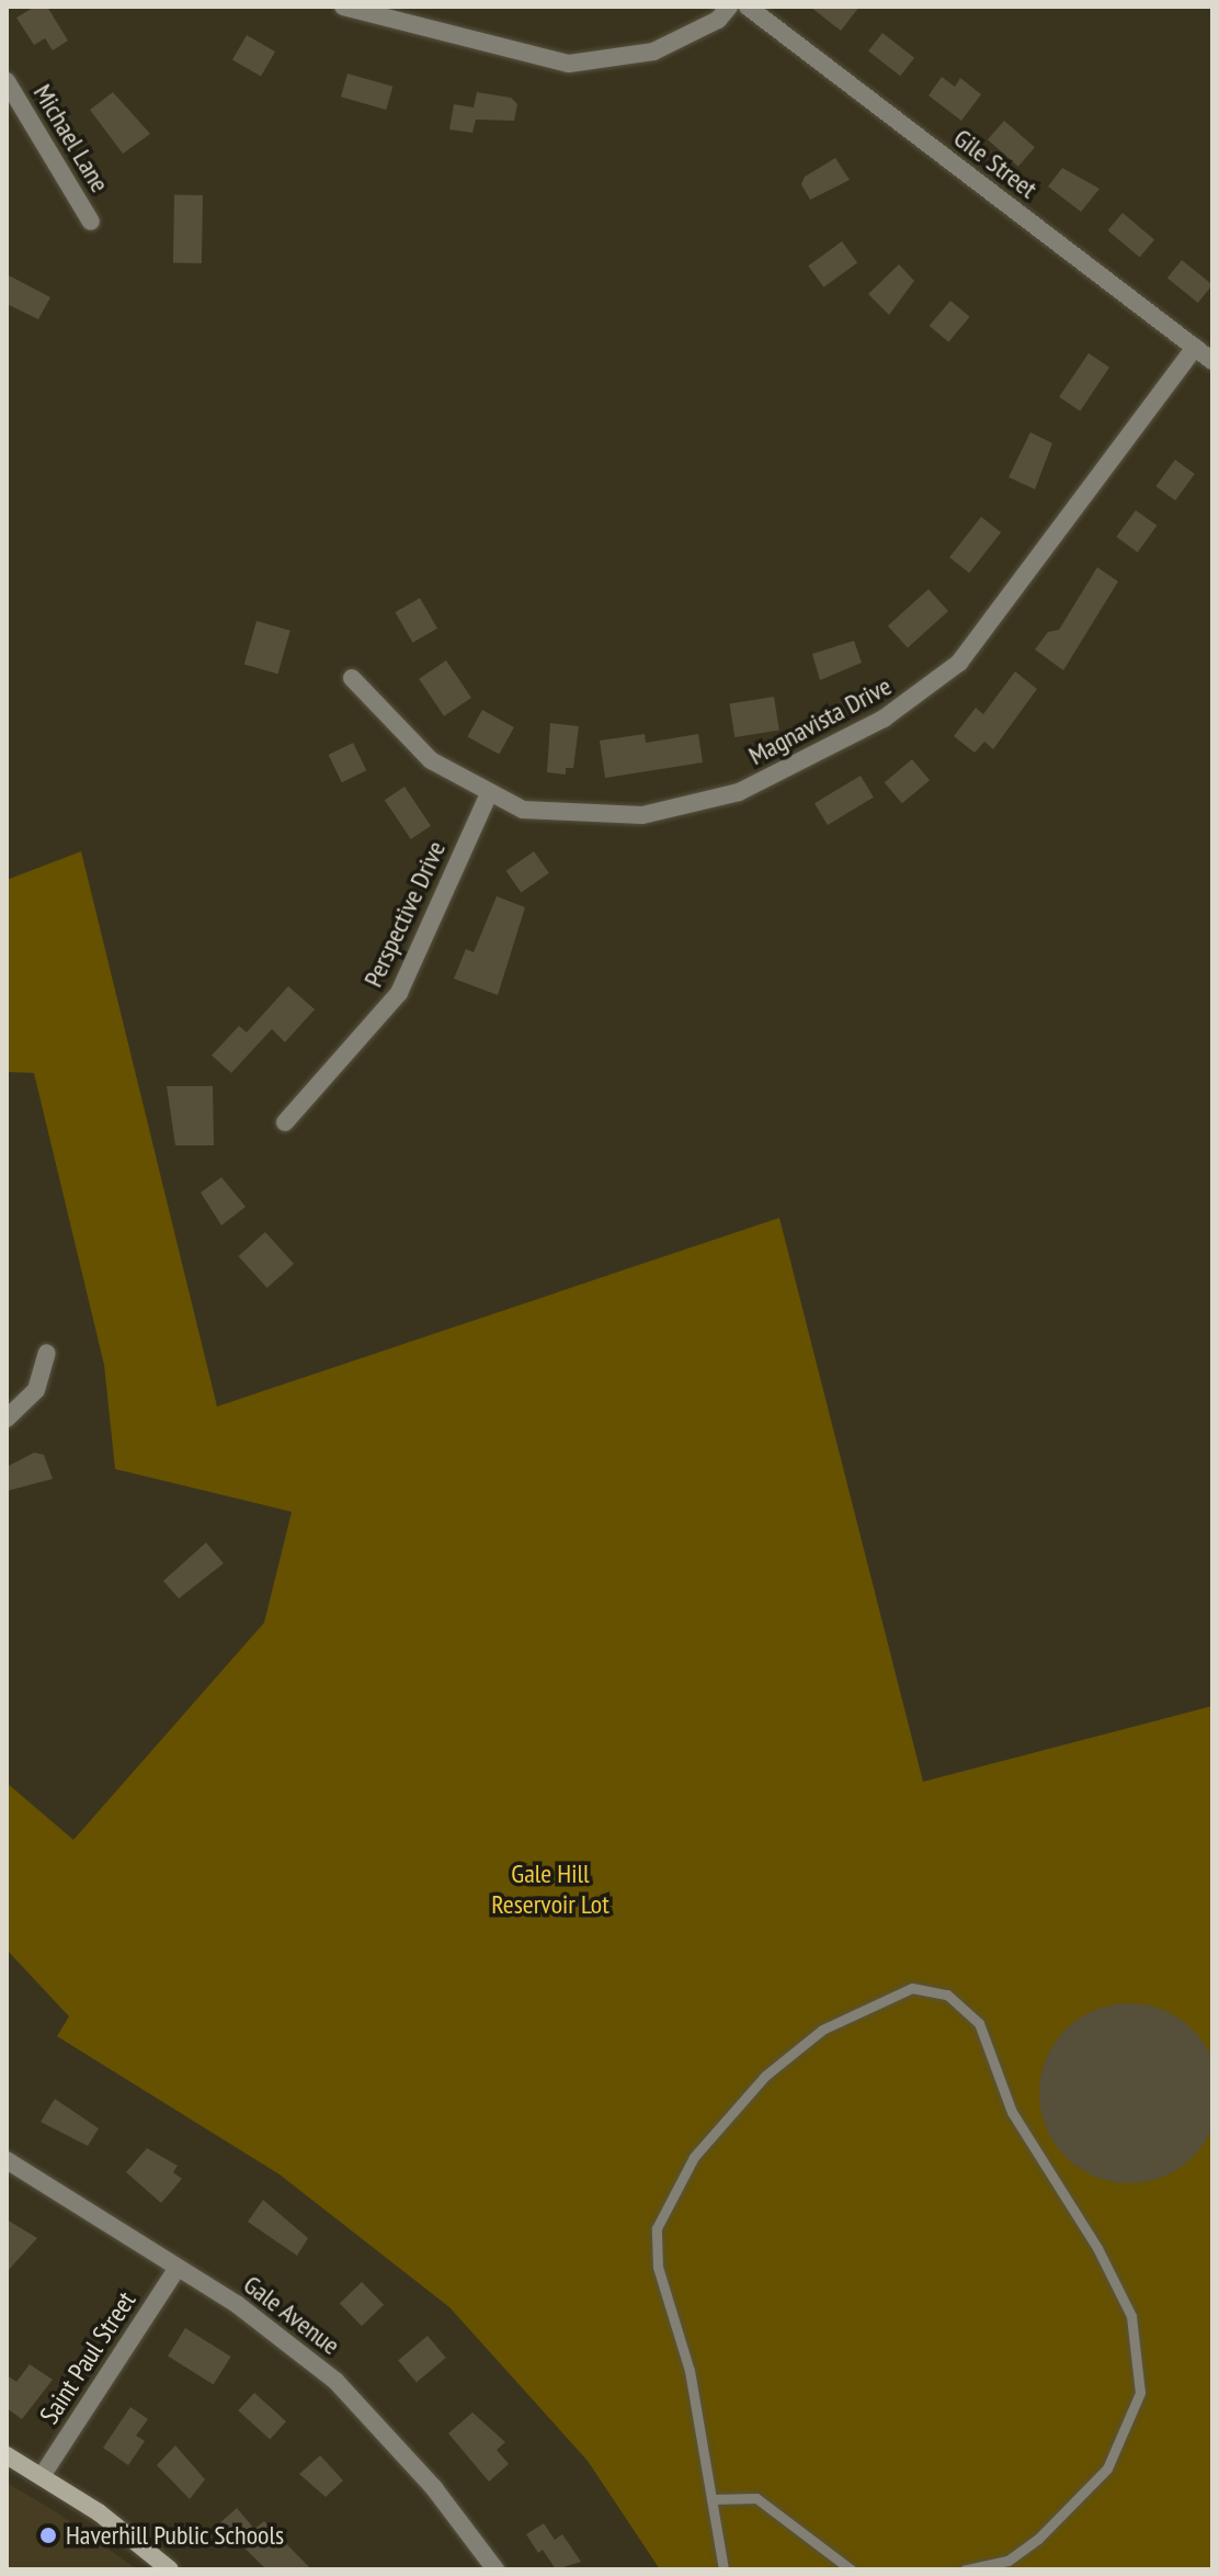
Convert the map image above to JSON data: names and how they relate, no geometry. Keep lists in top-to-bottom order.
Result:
{
  "streets": {
    "street": [
      "Michael Lane",
      "Gile Street",
      "Magnavista Drive",
      "Perspective Drive",
      "Gale Avenue",
      "Saint Paul Street"
    ]
  },
  "crossings": [
    ["Gile Street", "Magnavista Drive"],
    ["Magnavista Drive", "Perspective Drive"],
    ["Gale Avenue", "Saint Paul Street"]
  ],
  "parks": ["Gale Hill Reservoir Lot"],
  "places": ["Haverhill Public Schools"]
}
